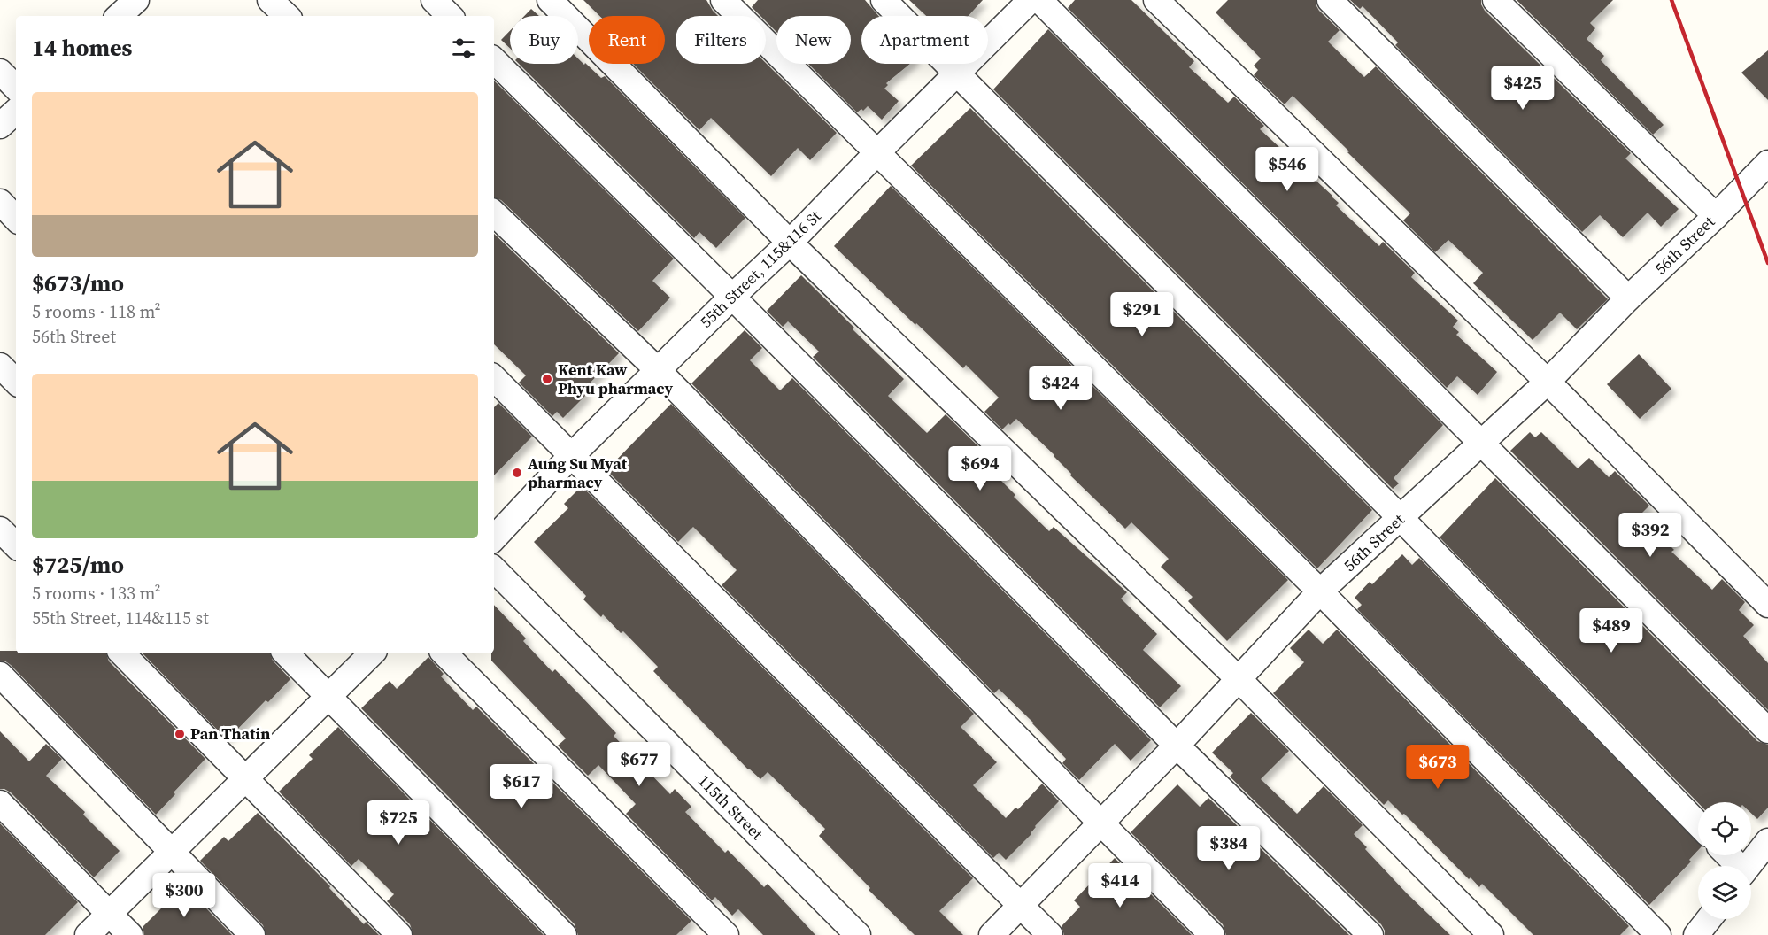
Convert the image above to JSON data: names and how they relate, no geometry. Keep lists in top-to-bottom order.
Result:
{
  "streets": {
    "street": ["56th Street", "55th Street, 115&116 St", "115th Street"]
  },
  "places": ["Kent Kaw Phyu pharmacy", "Aung Su Myat pharmacy", "Pan Thatin"],
  "page": {
    "chip": [
      "Buy",
      "Rent",
      "Filters",
      "New",
      "Apartment"
    ],
    "heading": "14 homes",
    "price": [
      "$425",
      "$546",
      "$291",
      "$424",
      "$694",
      "$392",
      "$489",
      "$677",
      "$673",
      "$617",
      "$725",
      "$384",
      "$414",
      "$300"
    ],
    "list": [
      {
        "name": "$673/mo",
        "note": "5 rooms · 118 m² · 56th Street"
      },
      {
        "name": "$725/mo",
        "note": "5 rooms · 133 m² · 55th Street, 114&115 st"
      }
    ]
  }
}
